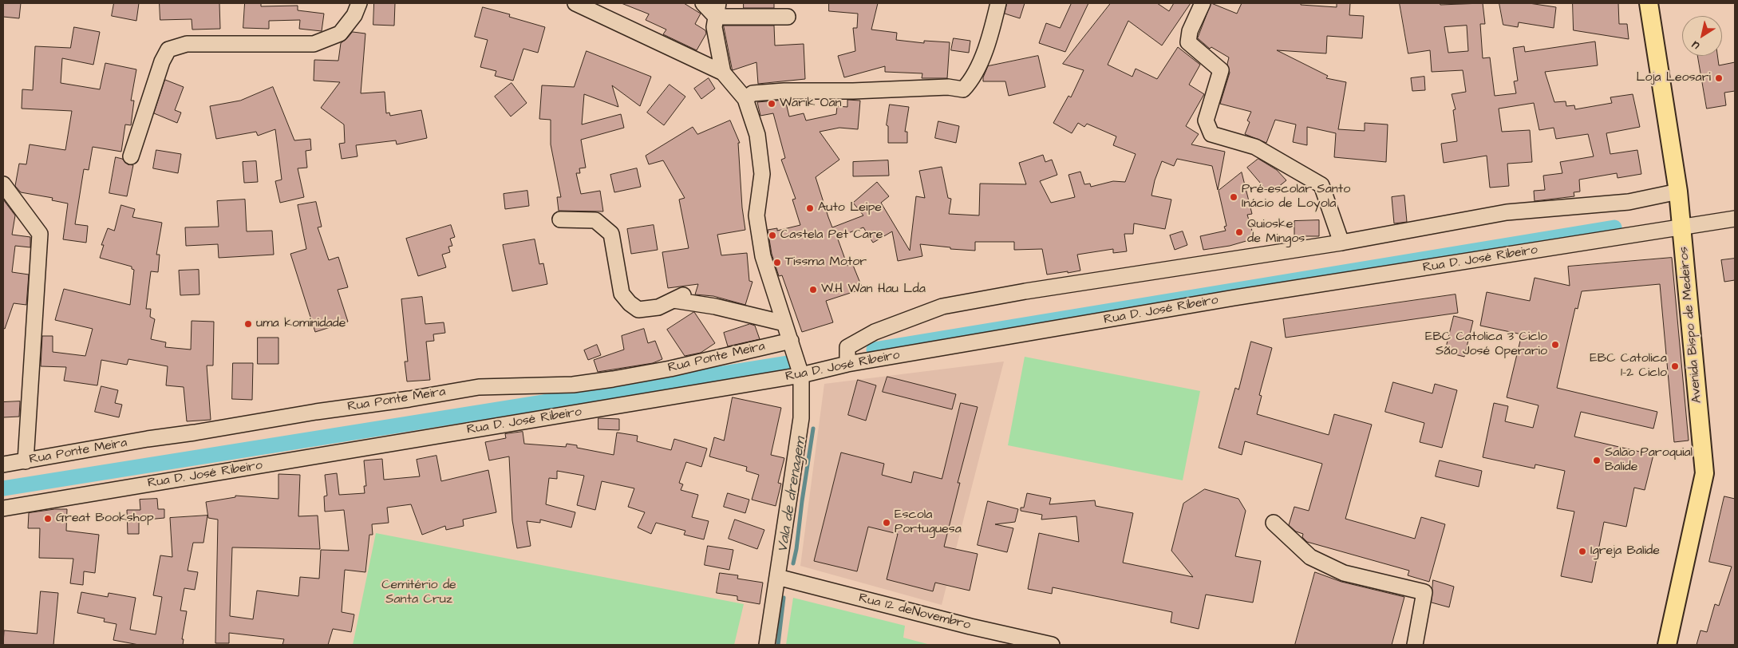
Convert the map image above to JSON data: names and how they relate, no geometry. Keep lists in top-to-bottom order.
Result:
{
  "streets": {
    "main road": ["Avenida Bispo de Medeiros"],
    "street": ["Rua D. José Ribeiro", "Rua Ponte Meira", "Rua 12 deNovembro"]
  },
  "crossings": [
    ["Rua D. José Ribeiro", "Avenida Bispo de Medeiros"]
  ],
  "water": ["Vala de drenagem"],
  "parks": ["Cemitério de Santa Cruz"],
  "places": [
    "Loja Leosari",
    "Warik Oan",
    "Pré-escolar Santo Inácio de Loyola",
    "Auto Leipe",
    "Quioske de Mingos",
    "Castela Pet Care",
    "Tissma Motor",
    "W.H Wan Hau Lda",
    "uma kominidade",
    "EBC Catolica 3 Ciclo São José Operario",
    "EBC Catolica 1-2 Ciclo",
    "Salao Paroquial Balide",
    "Great Bookshop",
    "Escola Portuguesa",
    "Igreja Balide"
  ],
  "north": "bottom left"
}
